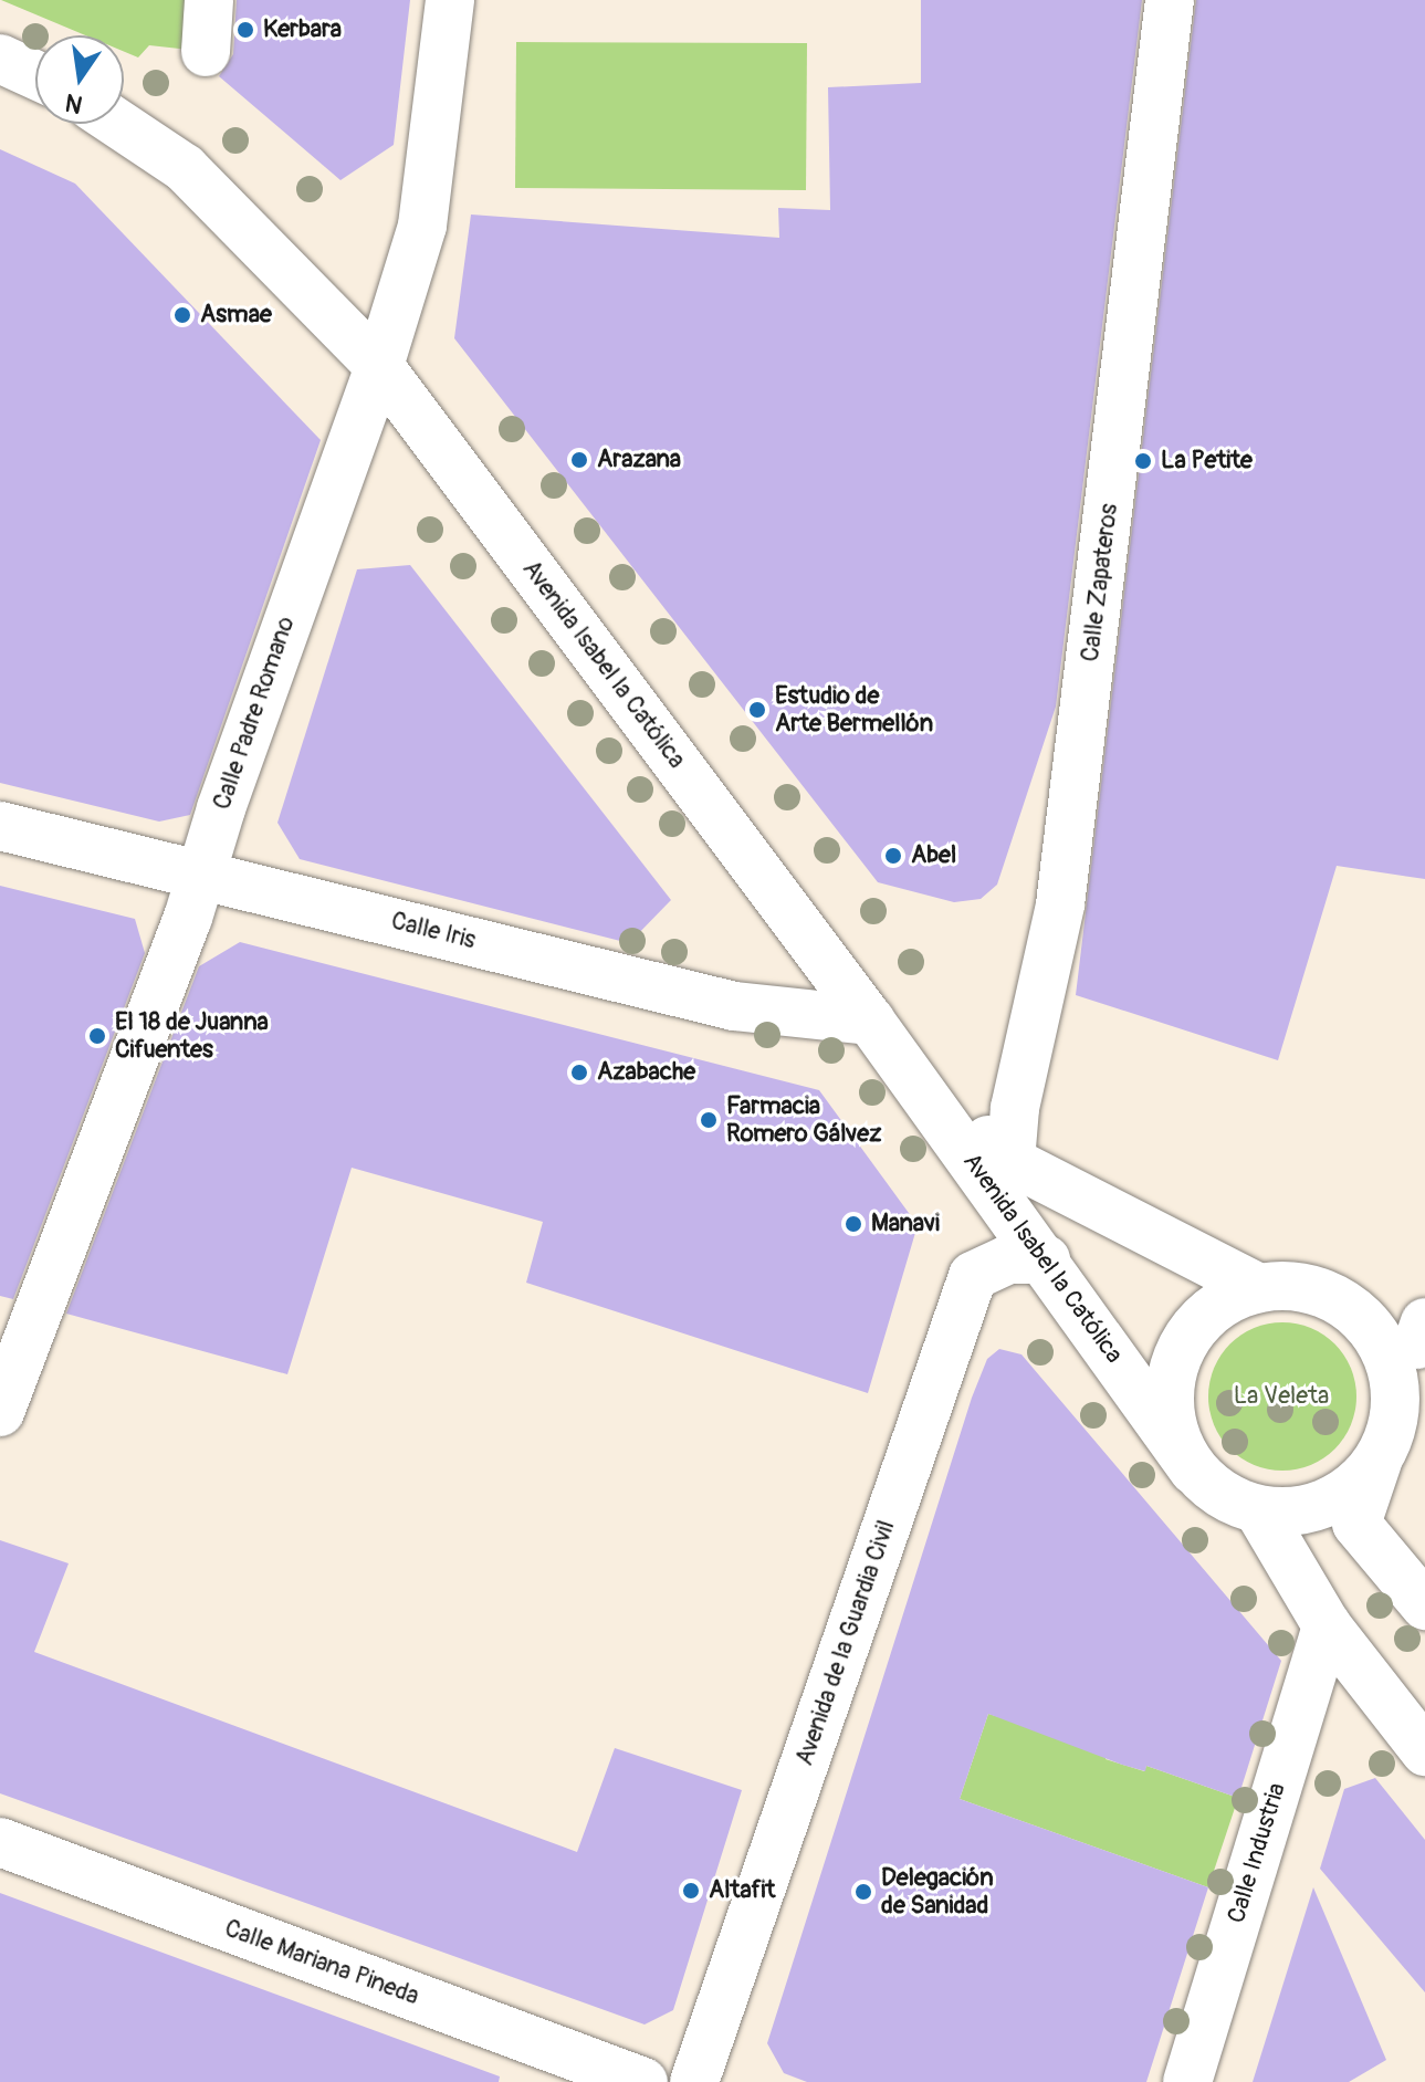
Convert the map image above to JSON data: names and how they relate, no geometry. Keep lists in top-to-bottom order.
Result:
{
  "streets": {
    "street": [
      "Calle Zapateros",
      "Avenida Isabel la Católica",
      "Calle Padre Romano",
      "Calle Iris",
      "Avenida de la Guardia Civil",
      "Calle Industria",
      "Calle Mariana Pineda"
    ]
  },
  "crossings": [
    ["Calle Zapateros", "Avenida Isabel la Católica"],
    ["Avenida Isabel la Católica", "Calle Padre Romano"],
    ["Avenida Isabel la Católica", "Calle Iris"],
    ["Avenida Isabel la Católica", "Avenida de la Guardia Civil"],
    ["Calle Padre Romano", "Calle Iris"]
  ],
  "parks": ["La Veleta"],
  "places": [
    "Kerbara",
    "Asmae",
    "Arazana",
    "La Petite",
    "Estudio de Arte Bermellón",
    "Abel",
    "El 18 de Juanna Cifuentes",
    "Azabache",
    "Farmacia Romero Gálvez",
    "Manavi",
    "Altafit",
    "Delegación de Sanidad"
  ],
  "north": "bottom"
}
